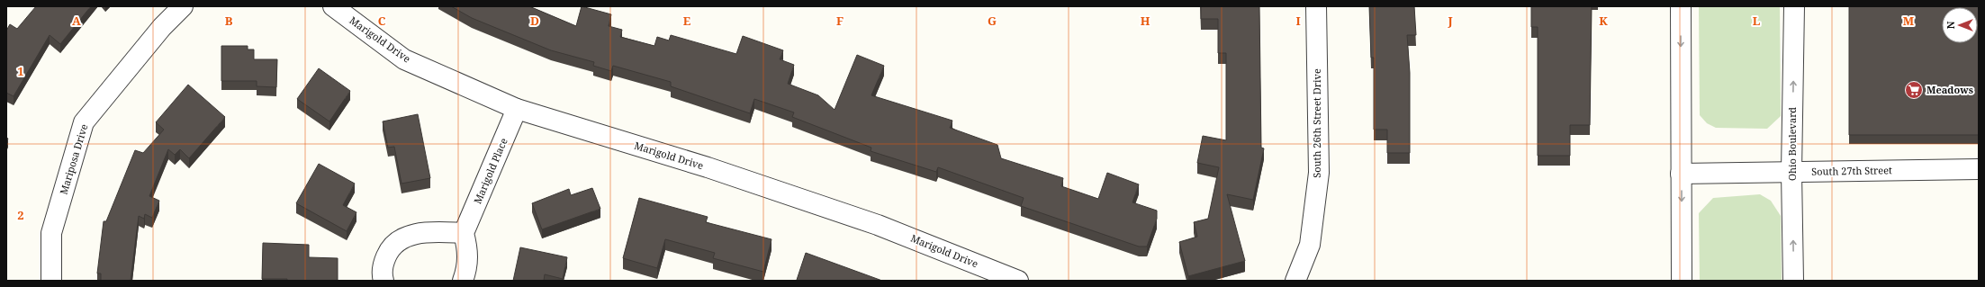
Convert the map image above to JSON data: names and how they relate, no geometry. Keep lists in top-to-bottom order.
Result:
{
  "streets": {
    "street": [
      "Marigold Drive",
      "South 26th Street Drive",
      "Ohio Boulevard",
      "Mariposa Drive",
      "Marigold Place",
      "South 27th Street"
    ]
  },
  "crossings": [
    ["Marigold Drive", "Marigold Place"],
    ["Ohio Boulevard", "South 27th Street"]
  ],
  "places": {
    "supermarket": ["Meadows"]
  },
  "north": "left",
  "grid": {
    "columns": [
      "A",
      "B",
      "C",
      "D",
      "E",
      "F",
      "G",
      "H",
      "I",
      "J",
      "K",
      "L",
      "M"
    ],
    "rows": ["1", "2"]
  }
}
